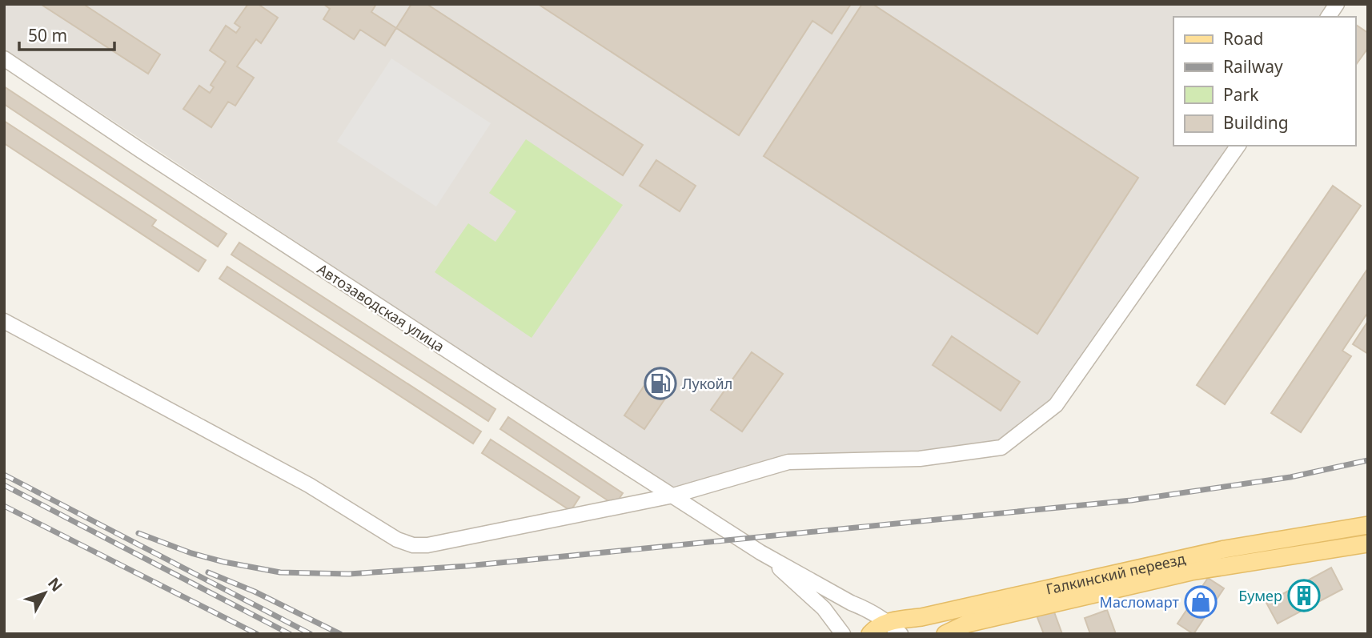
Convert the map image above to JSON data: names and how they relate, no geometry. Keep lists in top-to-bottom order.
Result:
{
  "streets": {
    "main road": ["Галкинский переезд"],
    "street": ["Автозаводская улица"]
  },
  "places": {
    "fuel station": ["Лукойл"],
    "building": ["Бумер"],
    "shop": ["Масломарт"]
  },
  "legend": [
    "Road",
    "Railway",
    "Park",
    "Building"
  ],
  "scale_bar": "50 m",
  "north": "top right"
}
